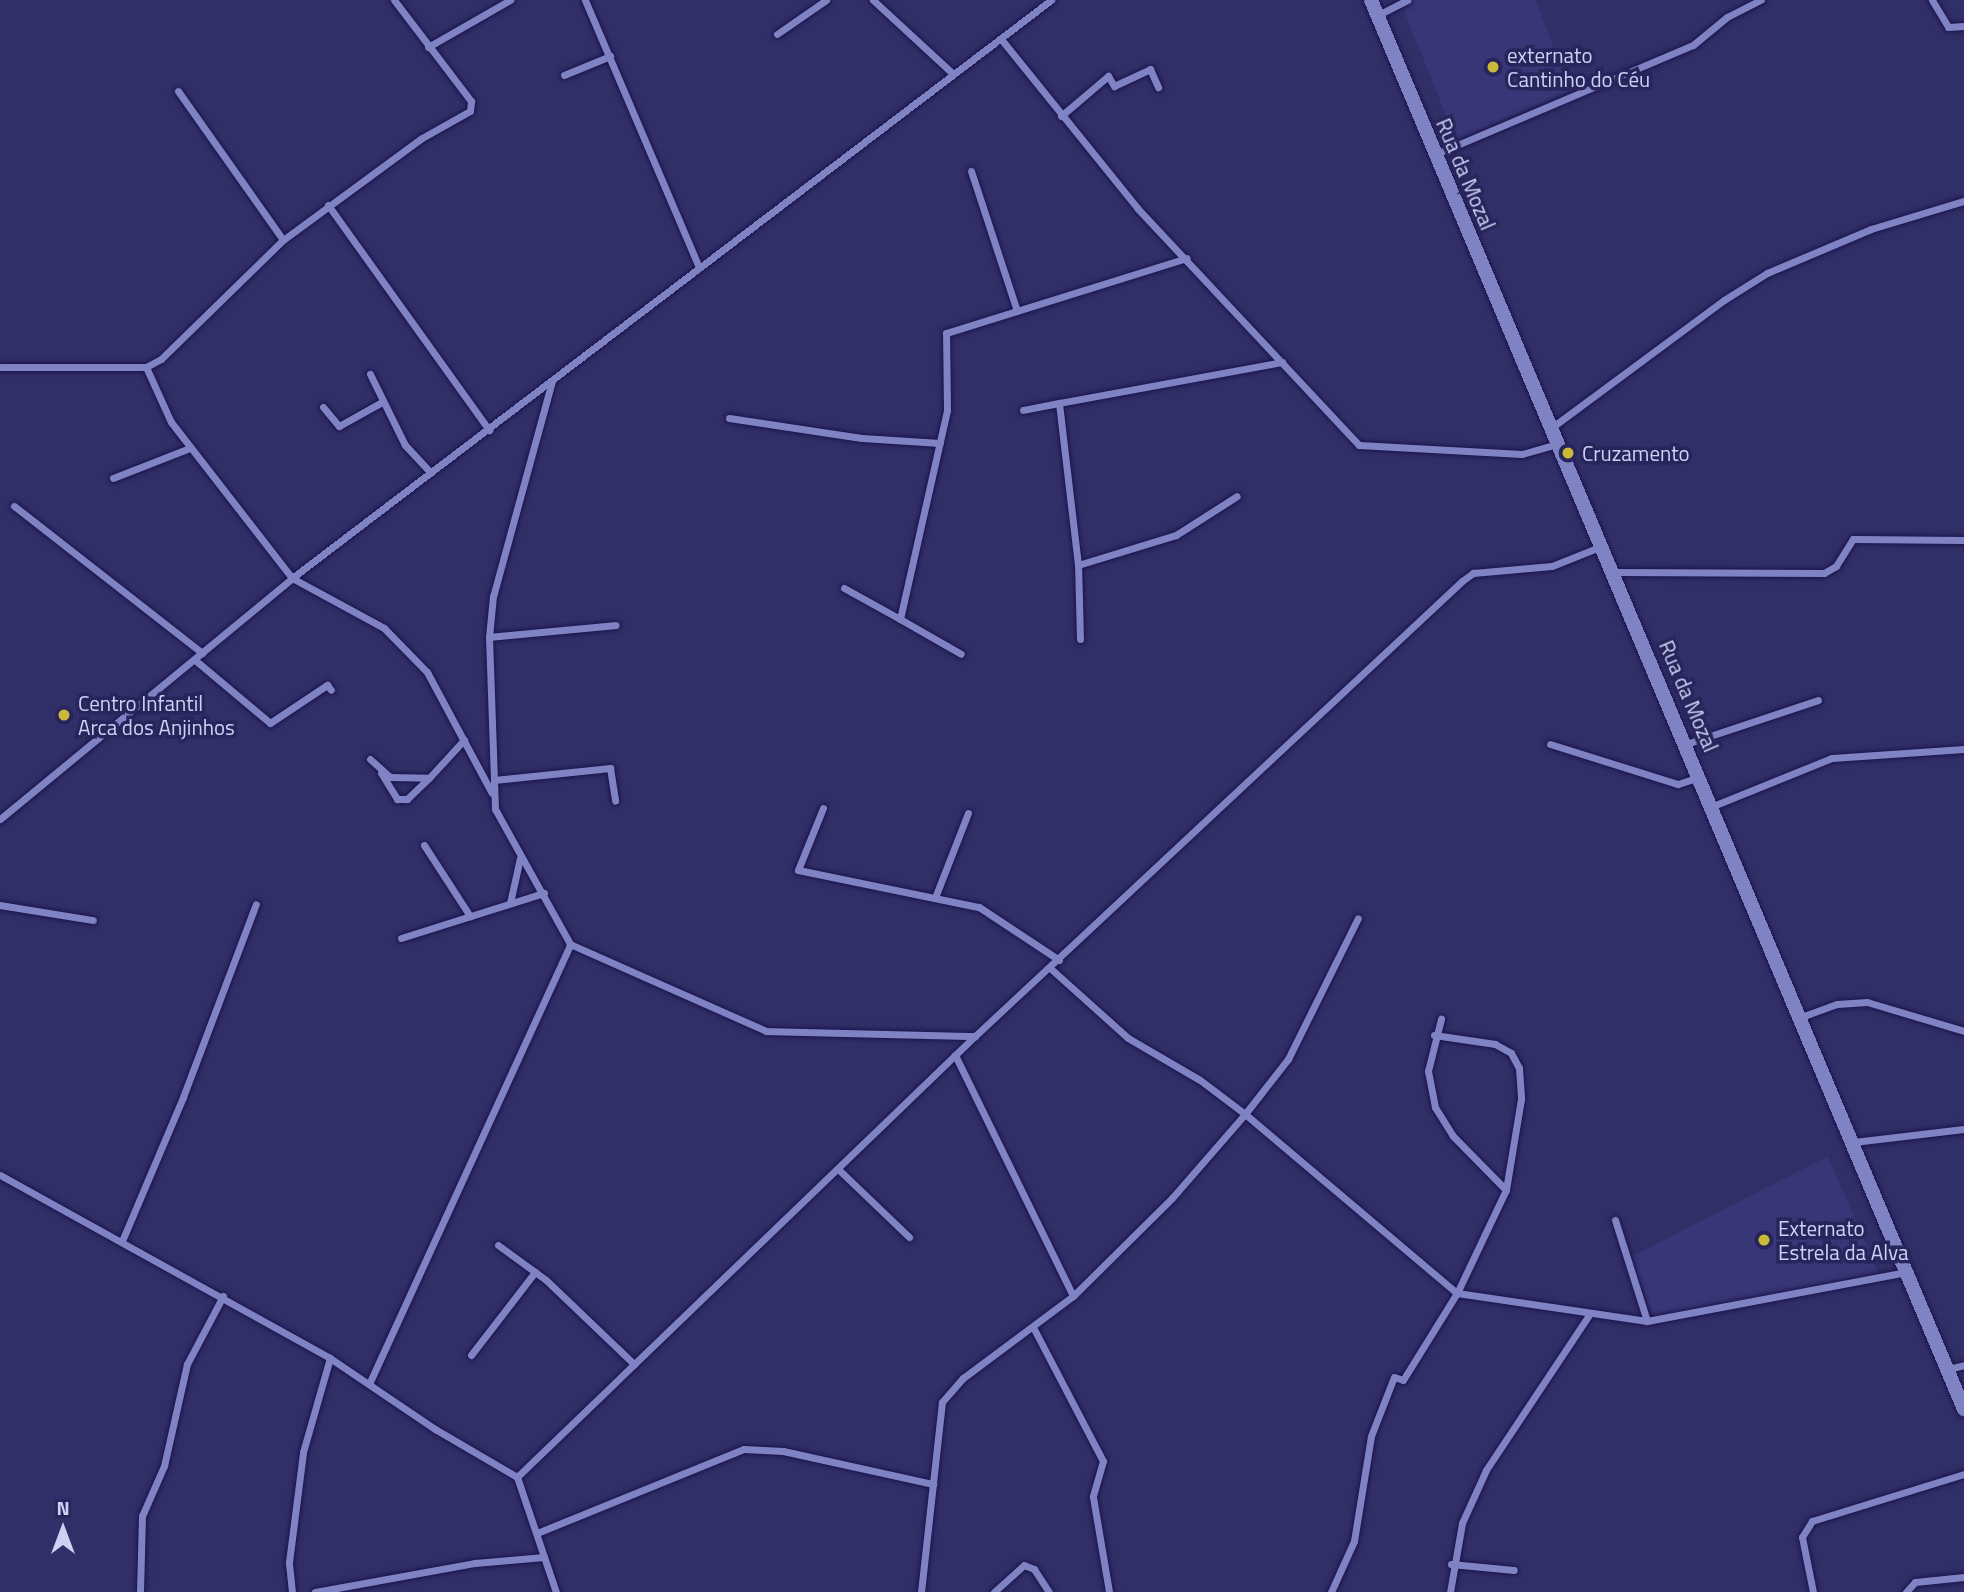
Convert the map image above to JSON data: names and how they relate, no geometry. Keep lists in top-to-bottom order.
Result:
{
  "streets": {
    "main road": ["Rua da Mozal"]
  },
  "places": [
    "externato Cantinho do Céu",
    "Cruzamento",
    "Centro Infantil Arca dos Anjinhos",
    "Externato Estrela da Alva"
  ],
  "north": "top"
}
